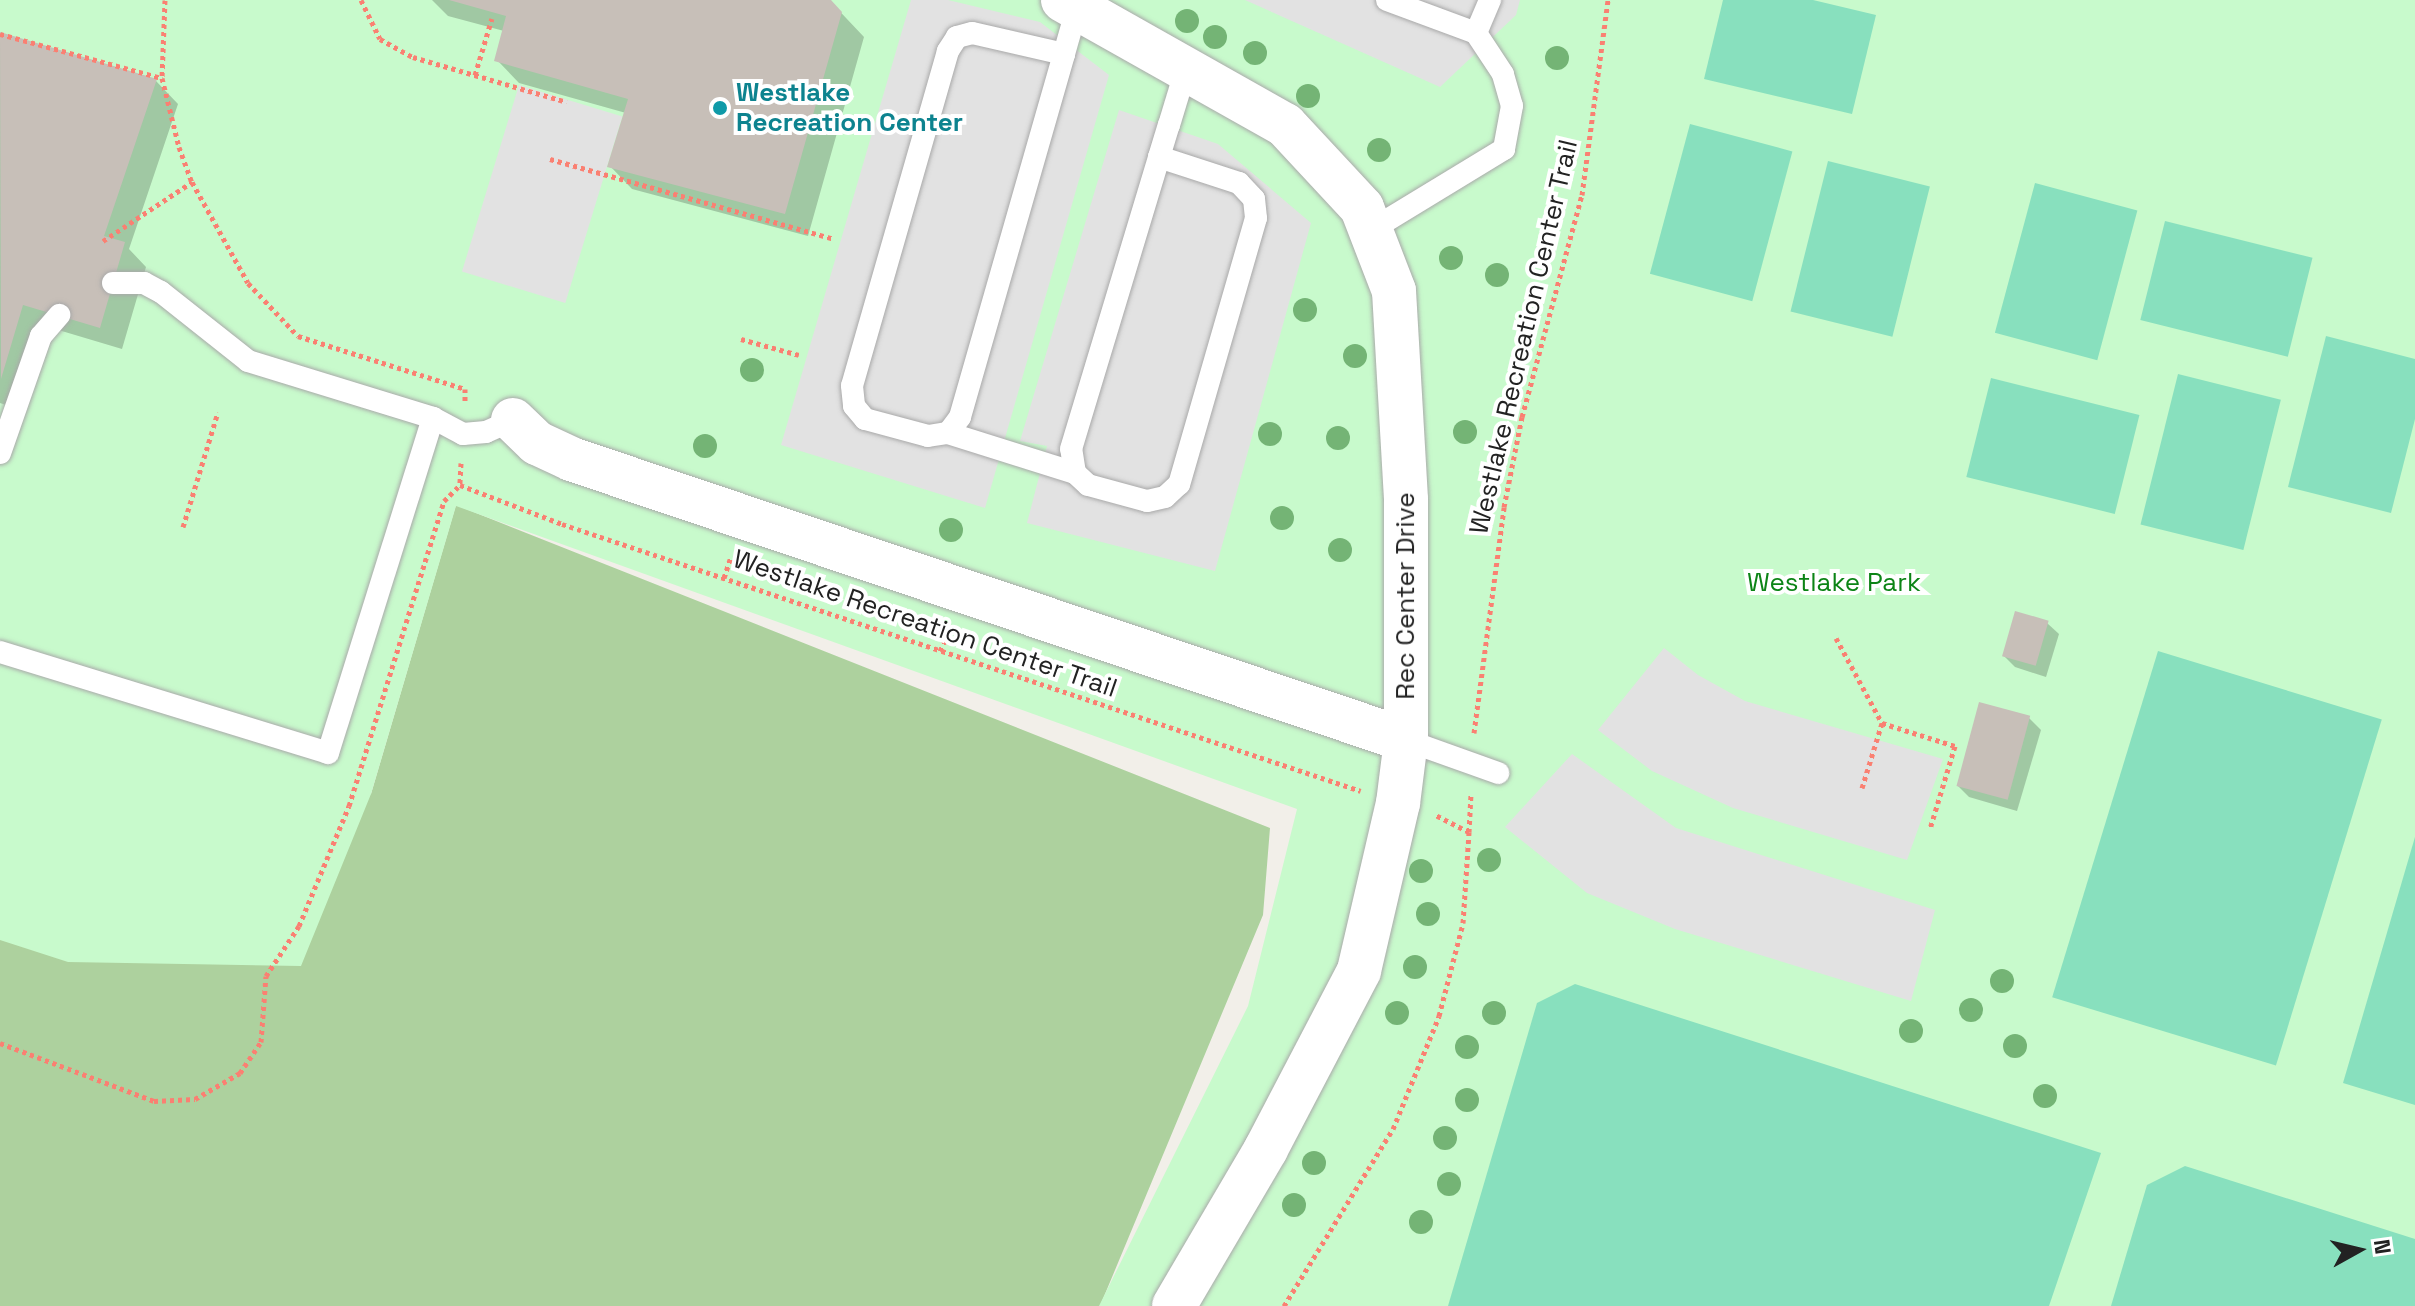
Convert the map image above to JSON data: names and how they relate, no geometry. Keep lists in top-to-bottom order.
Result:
{
  "streets": {
    "street": ["Rec Center Drive"],
    "path": ["Westlake Recreation Center Trail"]
  },
  "parks": ["Westlake Park"],
  "places": ["Westlake Recreation Center"],
  "north": "right"
}
